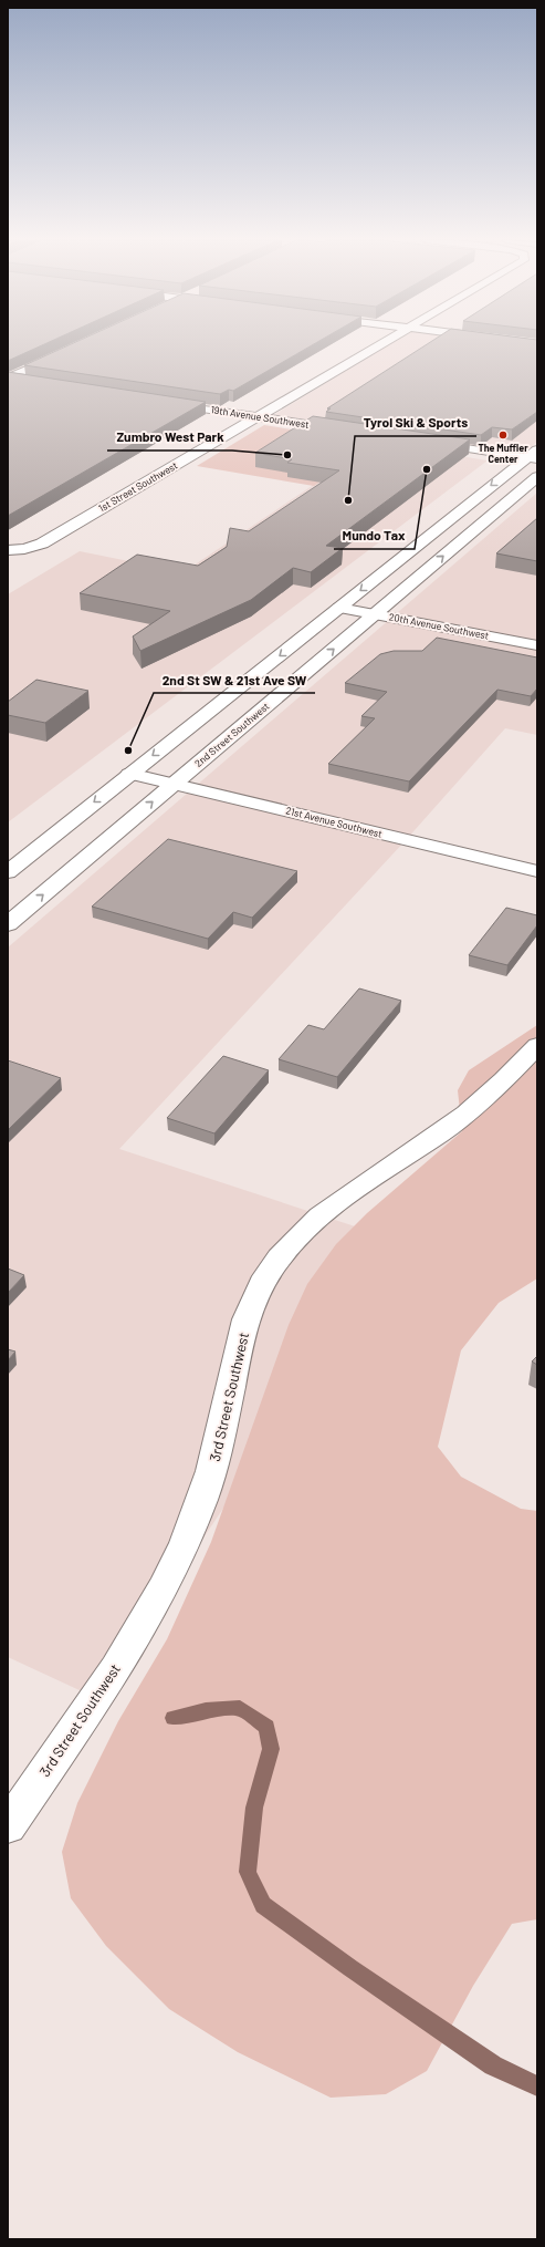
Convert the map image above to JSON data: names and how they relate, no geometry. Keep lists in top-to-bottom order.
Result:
{
  "streets": {
    "main road": [
      "19th Avenue Southwest",
      "1st Street Southwest",
      "20th Avenue Southwest",
      "2nd Street Southwest",
      "21st Avenue Southwest",
      "3rd Street Southwest"
    ]
  },
  "crossings": [
    ["19th Avenue Southwest", "1st Street Southwest"],
    ["20th Avenue Southwest", "2nd Street Southwest"],
    ["2nd Street Southwest", "21st Avenue Southwest"]
  ],
  "places": [
    "The Muffler Center",
    "Zumbro West Park",
    "Mundo Tax",
    "Tyrol Ski & Sports",
    "2nd St SW & 21st Ave SW"
  ]
}
